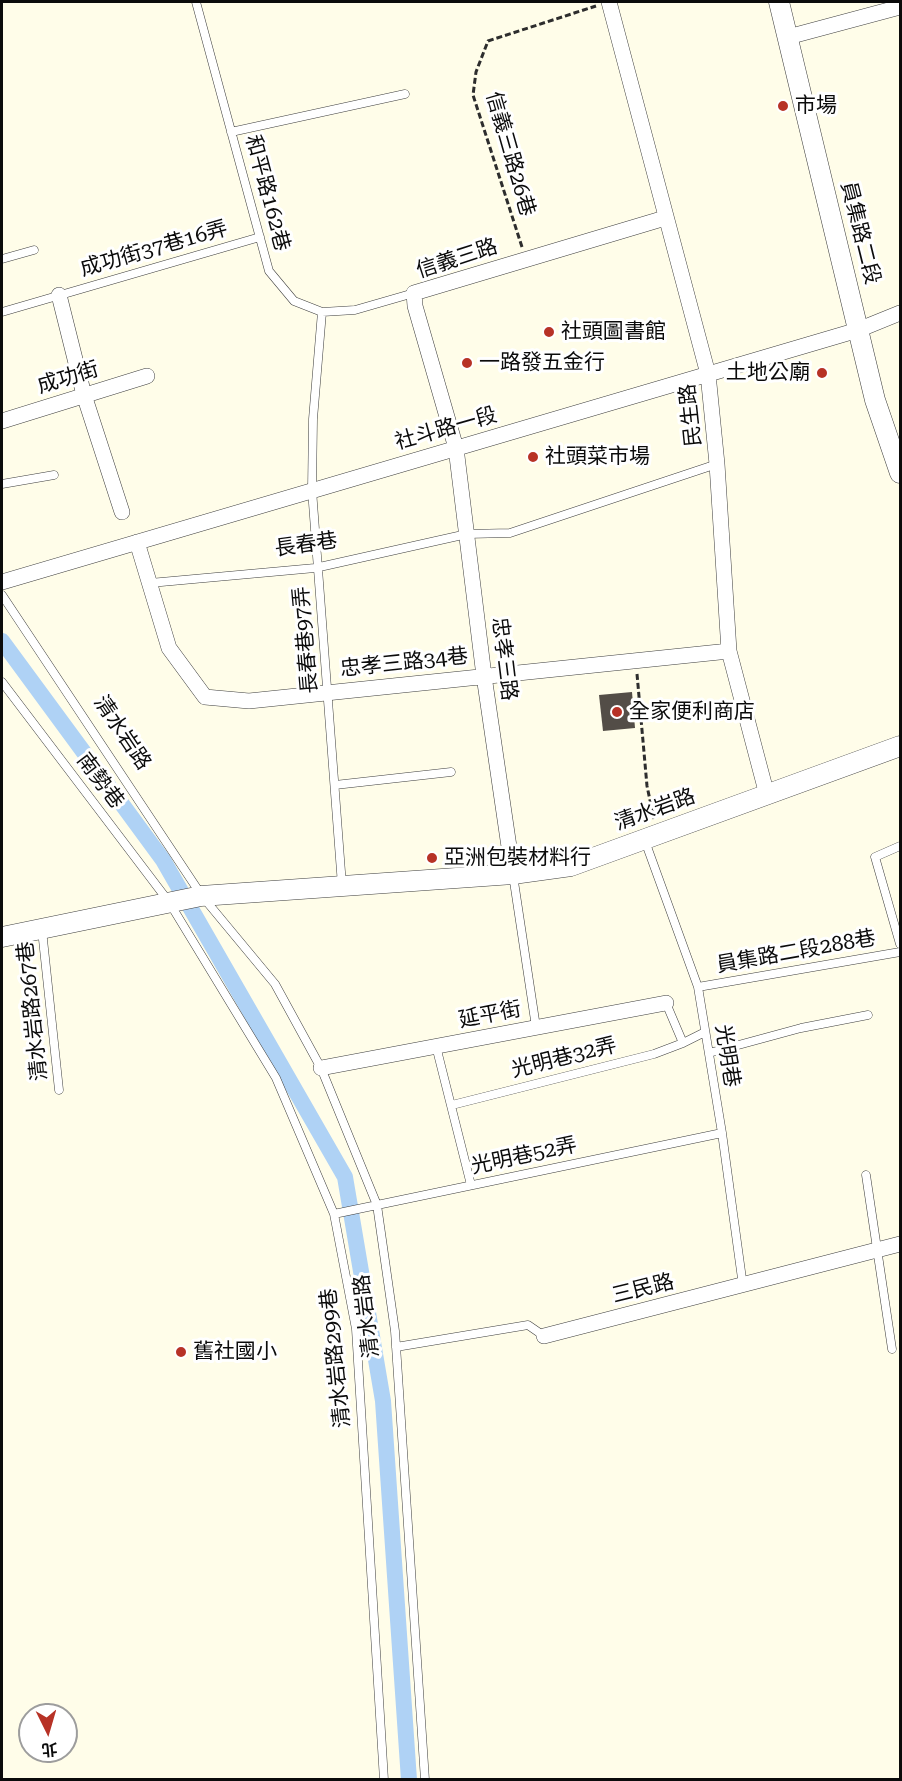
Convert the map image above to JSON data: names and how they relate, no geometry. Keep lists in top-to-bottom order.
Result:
{
  "streets": {
    "street": [
      "員集路二段",
      "信義三路",
      "成功街",
      "民生路",
      "社斗路一段",
      "忠孝三路",
      "忠孝三路34巷",
      "清水岩路",
      "延平街",
      "三民路"
    ],
    "lane": [
      "和平路162巷",
      "成功街37巷16弄",
      "長春巷",
      "長春巷97弄",
      "南勢巷",
      "員集路二段288巷",
      "清水岩路267巷",
      "光明巷",
      "光明巷32弄",
      "光明巷52弄",
      "清水岩路299巷"
    ],
    "path": ["信義三路26巷"]
  },
  "crossings": [
    ["信義三路26巷", "信義三路"],
    ["信義三路26巷", "民生路"],
    ["和平路162巷", "成功街37巷16弄"],
    ["和平路162巷", "信義三路"],
    ["和平路162巷", "長春巷97弄"],
    ["員集路二段", "社斗路一段"],
    ["信義三路", "民生路"],
    ["信義三路", "社斗路一段"],
    ["信義三路", "忠孝三路"],
    ["民生路", "社斗路一段"],
    ["民生路", "長春巷"],
    ["民生路", "清水岩路"],
    ["社斗路一段", "長春巷97弄"],
    ["社斗路一段", "忠孝三路"],
    ["社斗路一段", "忠孝三路34巷"],
    ["長春巷", "長春巷97弄"],
    ["長春巷", "忠孝三路"],
    ["長春巷", "忠孝三路34巷"],
    ["長春巷97弄", "忠孝三路34巷"],
    ["長春巷97弄", "清水岩路"],
    ["忠孝三路", "忠孝三路34巷"],
    ["忠孝三路", "清水岩路"],
    ["清水岩路", "延平街"],
    ["清水岩路", "光明巷"],
    ["清水岩路", "光明巷52弄"],
    ["清水岩路", "三民路"],
    ["南勢巷", "清水岩路299巷"],
    ["員集路二段288巷", "光明巷"],
    ["光明巷", "光明巷32弄"],
    ["光明巷", "光明巷52弄"],
    ["光明巷", "三民路"],
    ["光明巷52弄", "清水岩路299巷"]
  ],
  "places": [
    "市場",
    "社頭圖書館",
    "一路發五金行",
    "土地公廟",
    "社頭菜市場",
    "全家便利商店",
    "亞洲包裝材料行",
    "舊社國小"
  ],
  "north": "bottom"
}
